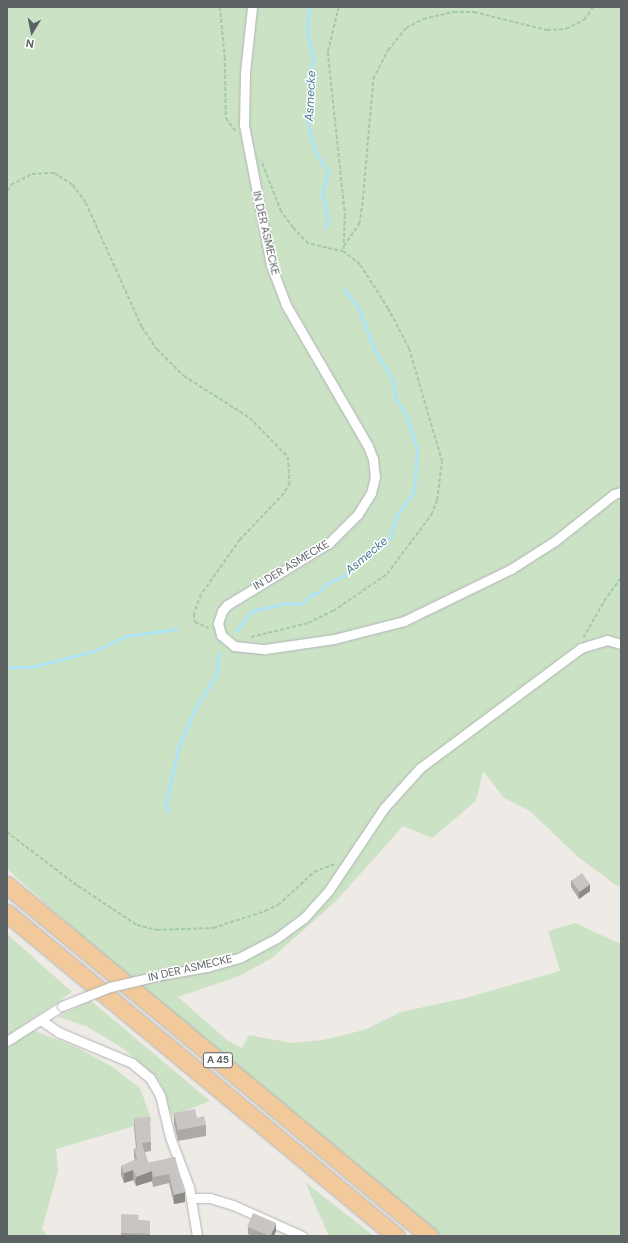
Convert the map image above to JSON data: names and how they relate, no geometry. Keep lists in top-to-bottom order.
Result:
{
  "streets": {
    "highway": ["A 45"],
    "street": ["IN DER ASMECKE"]
  },
  "water": ["Asmecke"],
  "north": "bottom"
}
